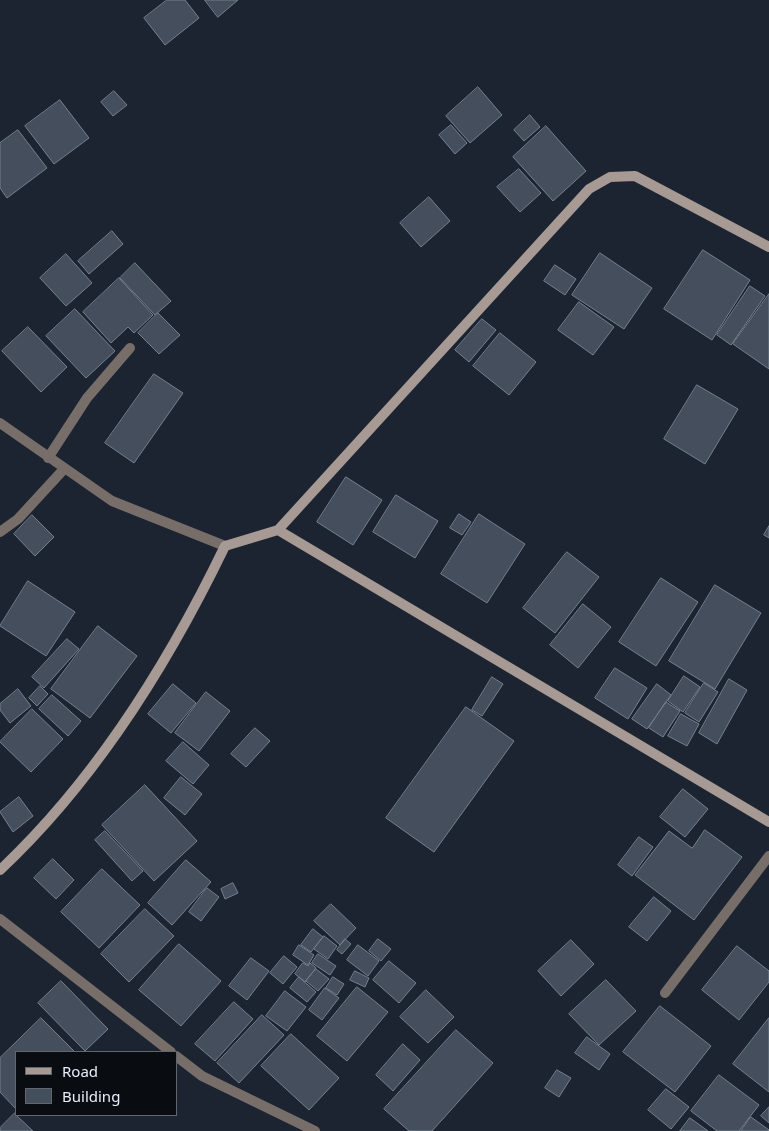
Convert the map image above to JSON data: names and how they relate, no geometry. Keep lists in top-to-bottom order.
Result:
{
  "legend": ["Road", "Building"]
}
